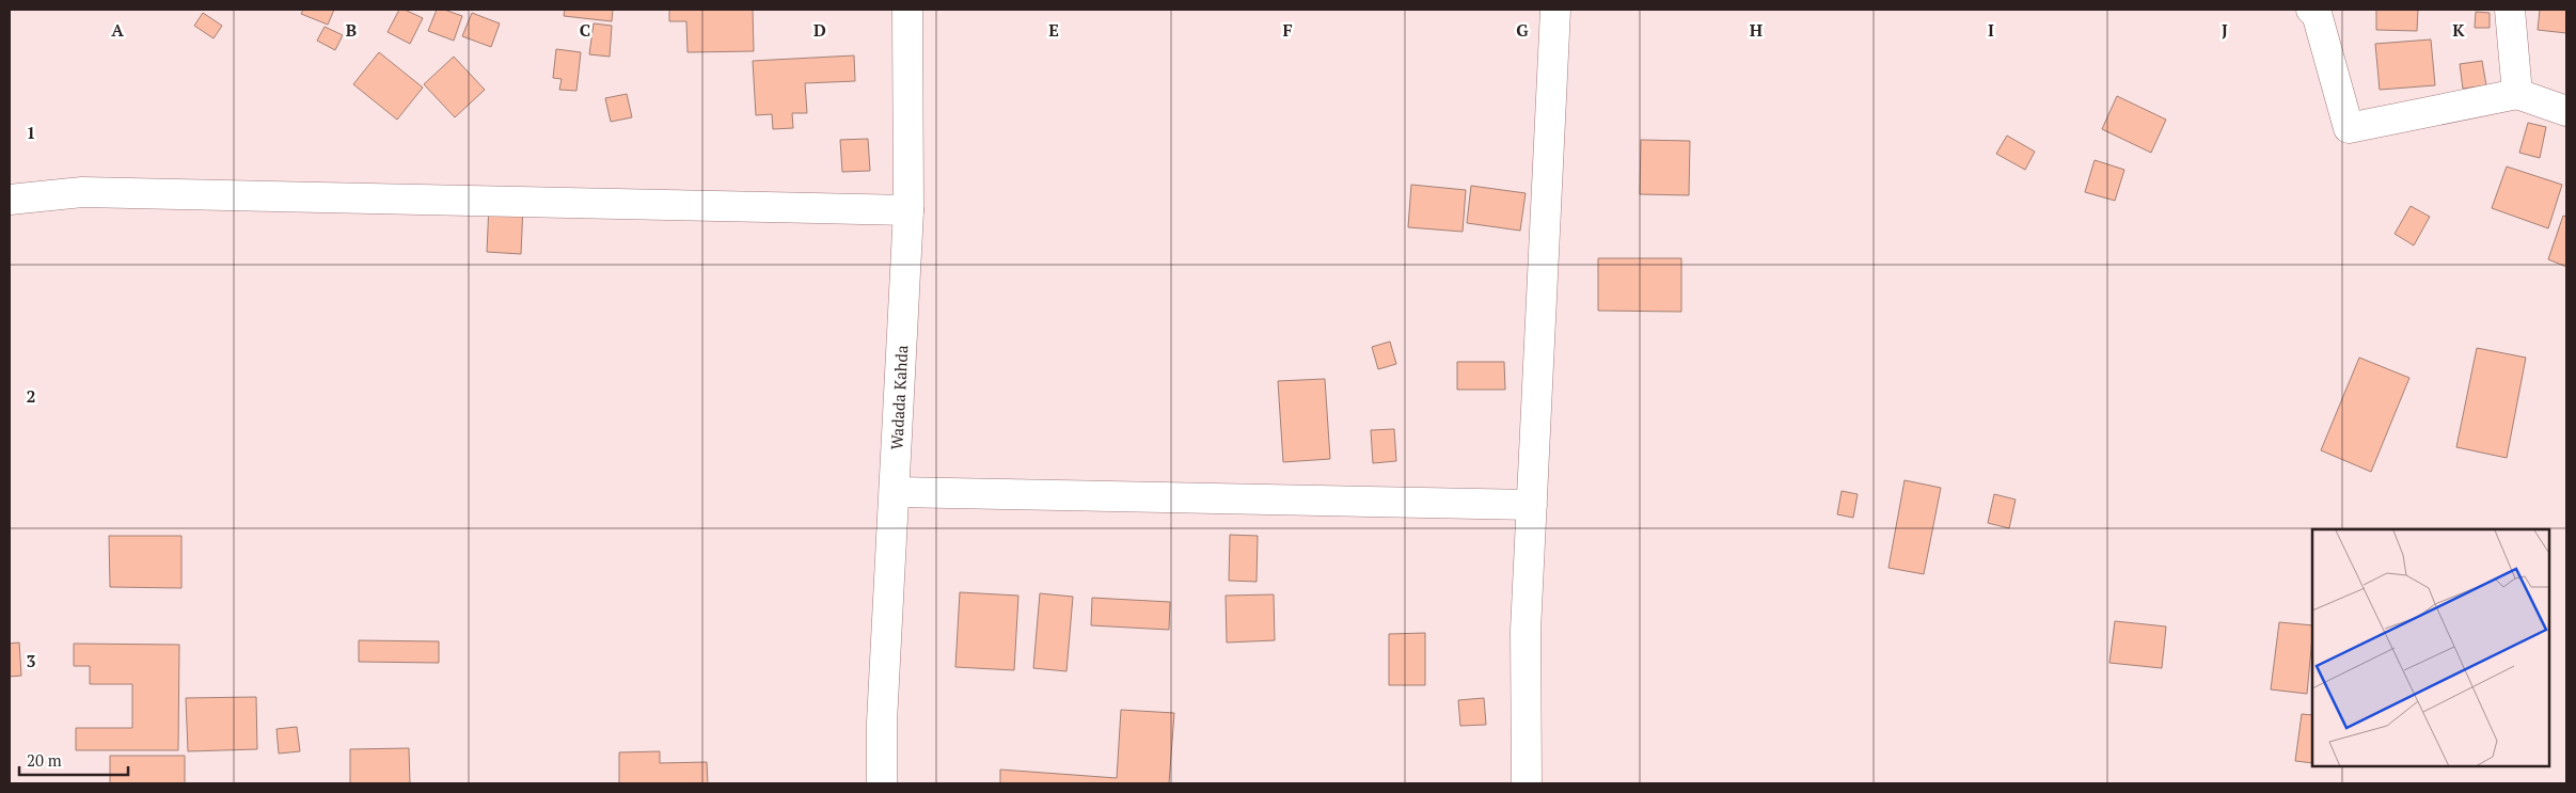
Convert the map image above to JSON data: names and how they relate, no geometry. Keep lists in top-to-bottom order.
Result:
{
  "streets": {
    "street": ["Wadada Kahda"]
  },
  "scale_bar": "20 m",
  "grid": {
    "columns": [
      "A",
      "B",
      "C",
      "D",
      "E",
      "F",
      "G",
      "H",
      "I",
      "J",
      "K"
    ],
    "rows": ["1", "2", "3"]
  }
}
